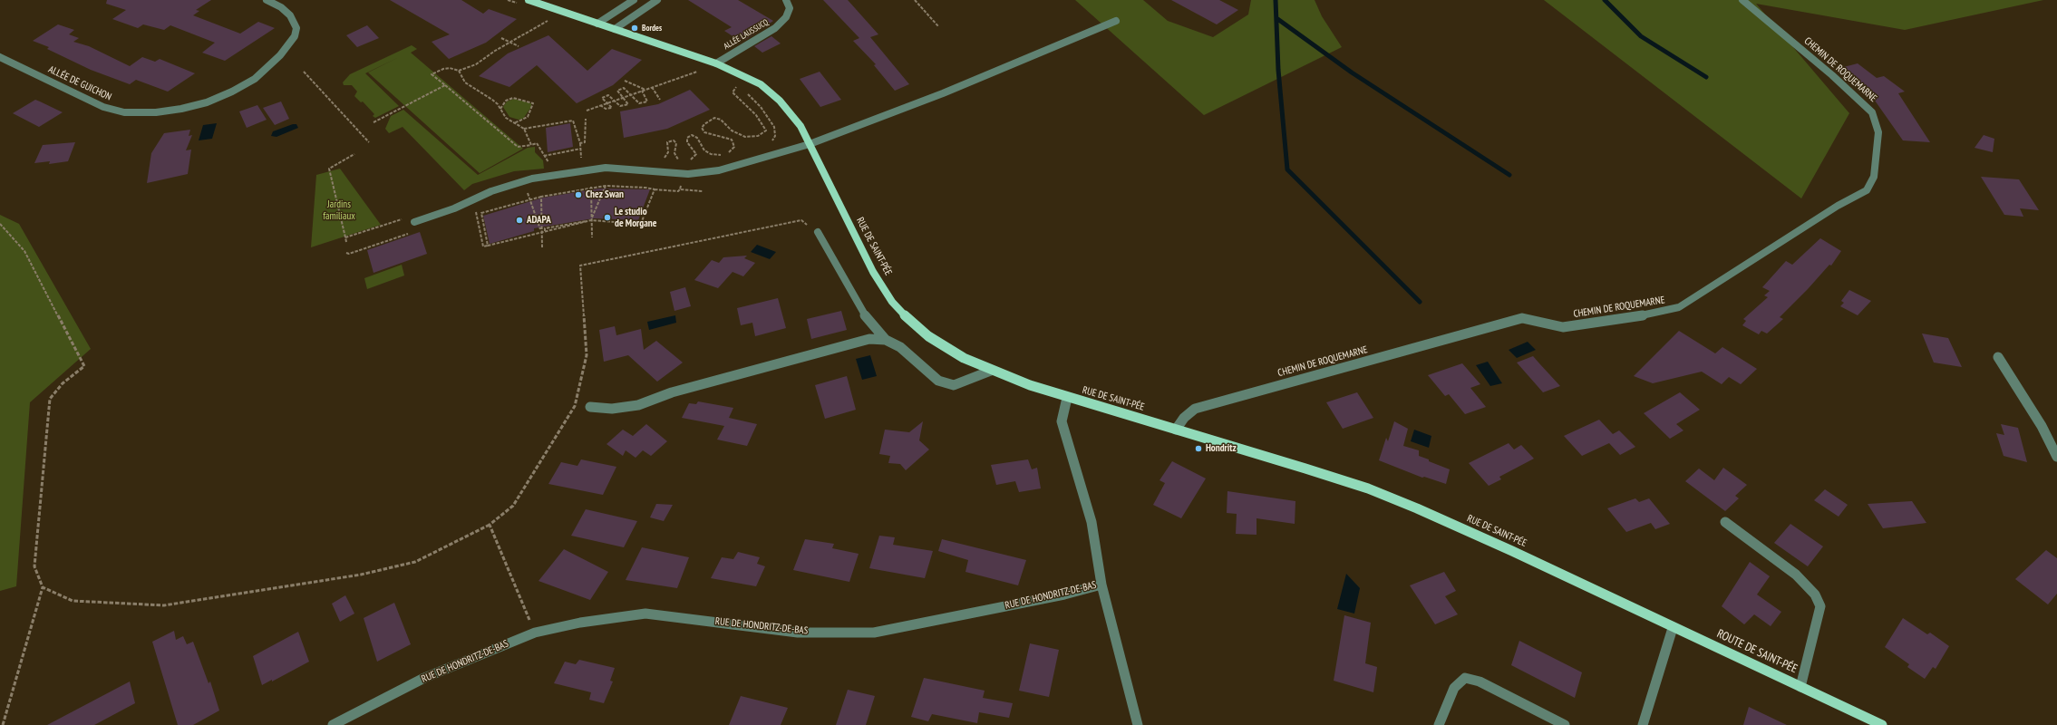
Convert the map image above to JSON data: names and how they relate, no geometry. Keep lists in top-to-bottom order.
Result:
{
  "streets": {
    "main road": ["RUE DE SAINT-PÉE", "ROUTE DE SAINT-PÉE"],
    "street": [
      "ALLÉE LAUSSUCQ",
      "CHEMIN DE ROQUEMARNE",
      "ALLÉE DE GUICHON",
      "RUE DE HONDRITZ-DE-BAS"
    ]
  },
  "crossings": [
    ["ALLÉE LAUSSUCQ", "RUE DE SAINT-PÉE"],
    ["CHEMIN DE ROQUEMARNE", "RUE DE SAINT-PÉE"],
    ["RUE DE SAINT-PÉE", "RUE DE HONDRITZ-DE-BAS"],
    ["RUE DE SAINT-PÉE", "ROUTE DE SAINT-PÉE"]
  ],
  "parks": ["Jardins familiaux"],
  "places": [
    "Bordes",
    "Chez Swan",
    "Le studio de Morgane",
    "ADAPA",
    "Hondritz"
  ]
}
